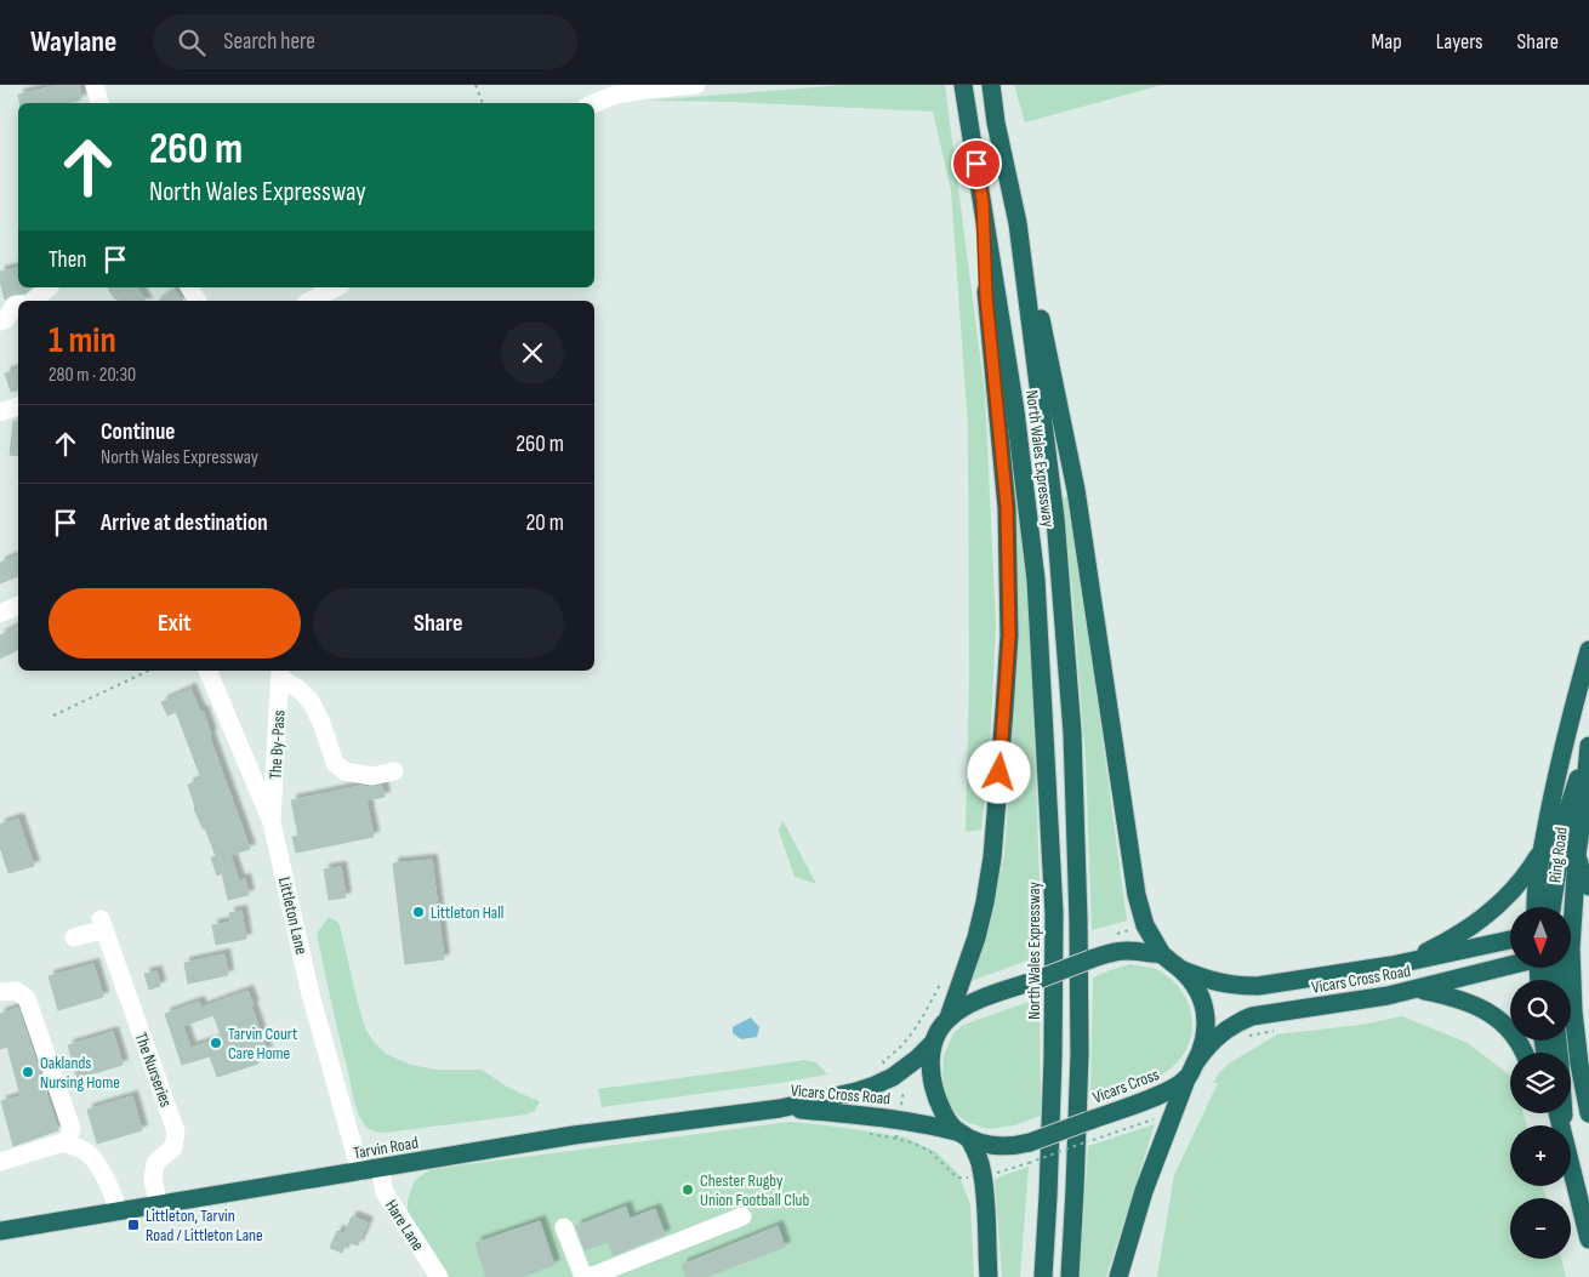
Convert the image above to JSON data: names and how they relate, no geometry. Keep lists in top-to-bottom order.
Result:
{
  "streets": {
    "highway": [
      "North Wales Expressway",
      "Ring Road",
      "Vicars Cross Road",
      "Vicars Cross",
      "Tarvin Road"
    ],
    "street": [
      "The By-Pass",
      "Littleton Lane",
      "The Nurseries",
      "Hare Lane"
    ]
  },
  "crossings": [
    ["The By-Pass", "Littleton Lane"],
    ["Littleton Lane", "Tarvin Road"],
    ["Vicars Cross Road", "Vicars Cross"],
    ["Vicars Cross Road", "Tarvin Road"],
    ["The Nurseries", "Tarvin Road"],
    ["Tarvin Road", "Hare Lane"]
  ],
  "places": {
    "other": [
      "Littleton Hall",
      "Tarvin Court Care Home",
      "Oaklands Nursing Home",
      "Chester Rugby Union Football Club"
    ],
    "transit": ["Littleton, Tarvin Road / Littleton Lane"]
  },
  "north": "bottom",
  "page": {
    "header": "Waylane",
    "search": "Search here",
    "nav": ["Map", "Layers", "Share"],
    "turn": ["260 m", "North Wales Expressway"],
    "then": "Then",
    "heading": ["1 min", "280 m · 20:30"],
    "list": [
      {
        "name": "Continue",
        "note": "North Wales Expressway",
        "value": "260 m"
      },
      {
        "name": "Arrive at destination",
        "value": "20 m"
      }
    ],
    "buttons": ["Exit", "Share"],
    "map_buttons": ["+", "−"]
  }
}
